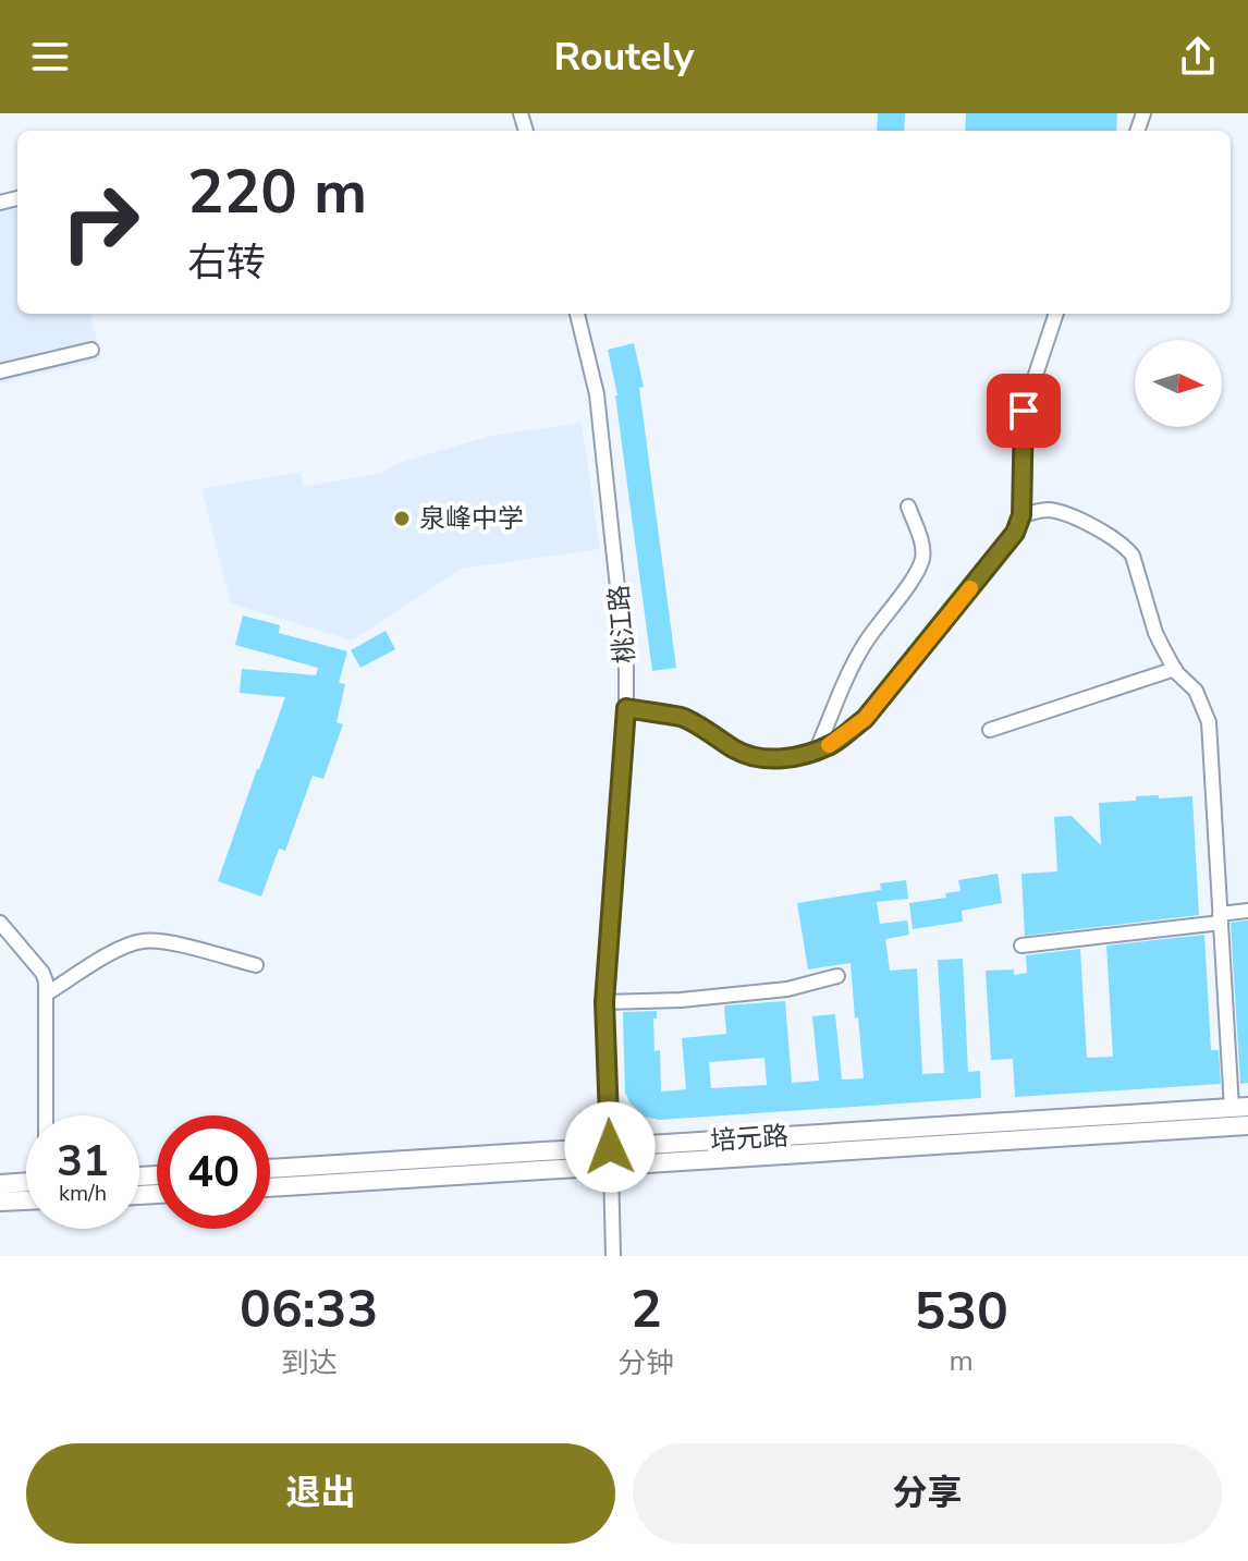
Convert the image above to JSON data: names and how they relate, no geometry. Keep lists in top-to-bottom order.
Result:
{
  "streets": {
    "main road": ["培元路"],
    "street": ["桃江路"]
  },
  "crossings": [
    ["桃江路", "培元路"]
  ],
  "places": ["泉峰中学"],
  "north": "right",
  "page": {
    "header": "Routely",
    "turn": ["220 m", "右转"],
    "speed": "31 km/h",
    "limit": "40",
    "eta": [
      "06:33",
      "到达",
      "2",
      "分钟",
      "530",
      "m"
    ],
    "buttons": ["退出", "分享"]
  }
}
